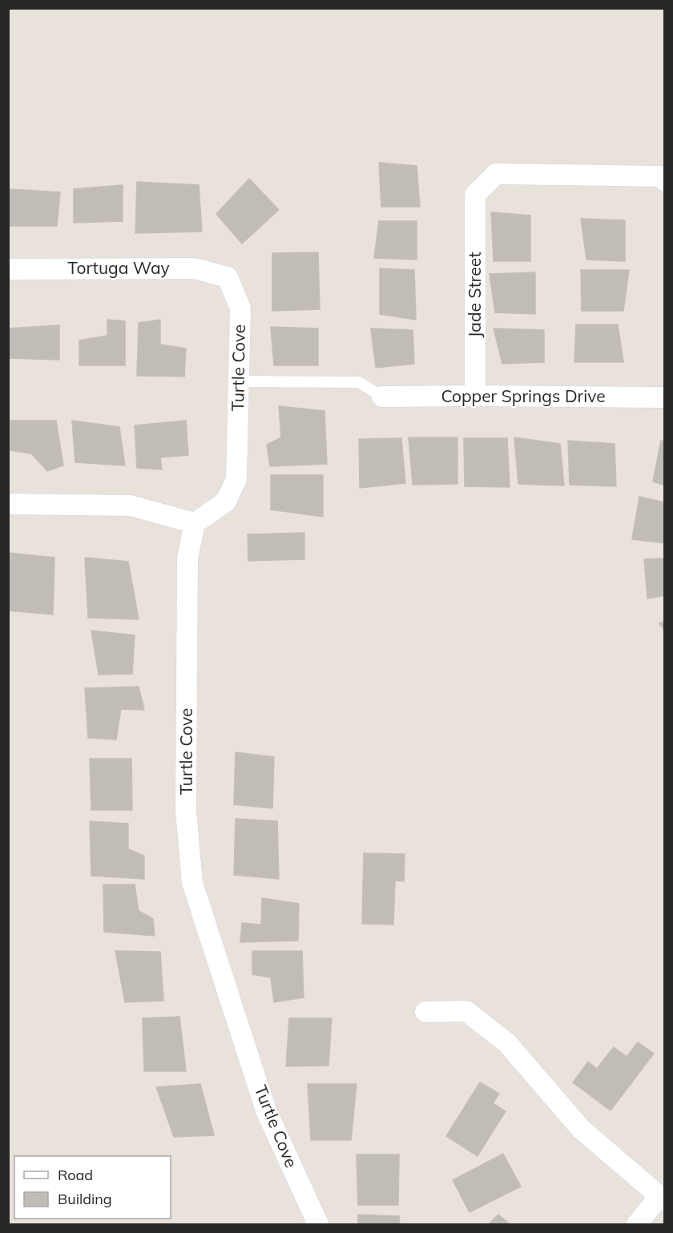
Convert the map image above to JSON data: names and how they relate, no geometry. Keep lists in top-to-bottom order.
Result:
{
  "streets": {
    "street": [
      "Tortuga Way",
      "Jade Street",
      "Turtle Cove",
      "Copper Springs Drive"
    ]
  },
  "crossings": [
    ["Tortuga Way", "Turtle Cove"],
    ["Jade Street", "Copper Springs Drive"]
  ],
  "legend": ["Road", "Building"]
}
